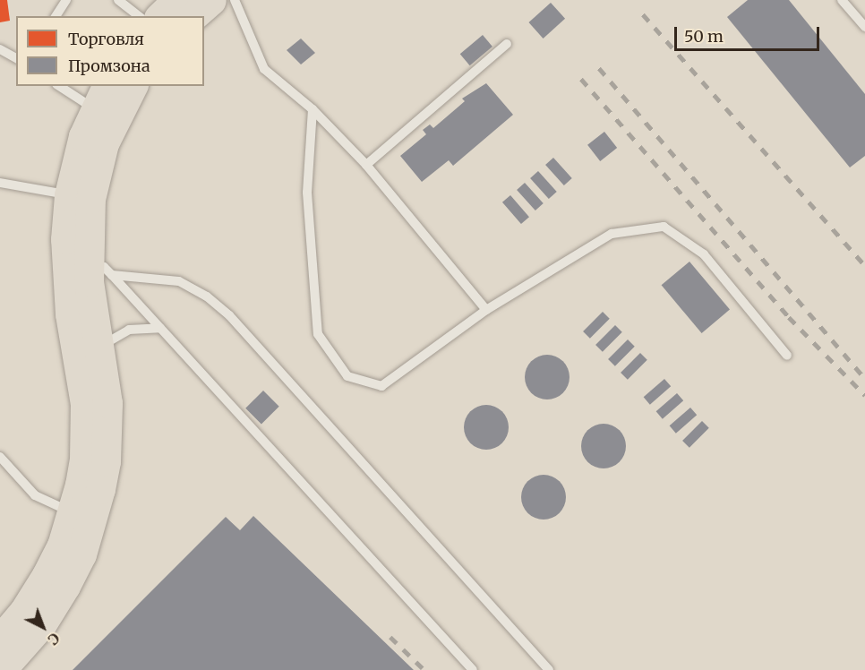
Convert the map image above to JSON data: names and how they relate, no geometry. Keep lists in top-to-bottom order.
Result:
{
  "legend": ["Торговля", "Промзона"],
  "scale_bar": "50 m",
  "north": "bottom right"
}
